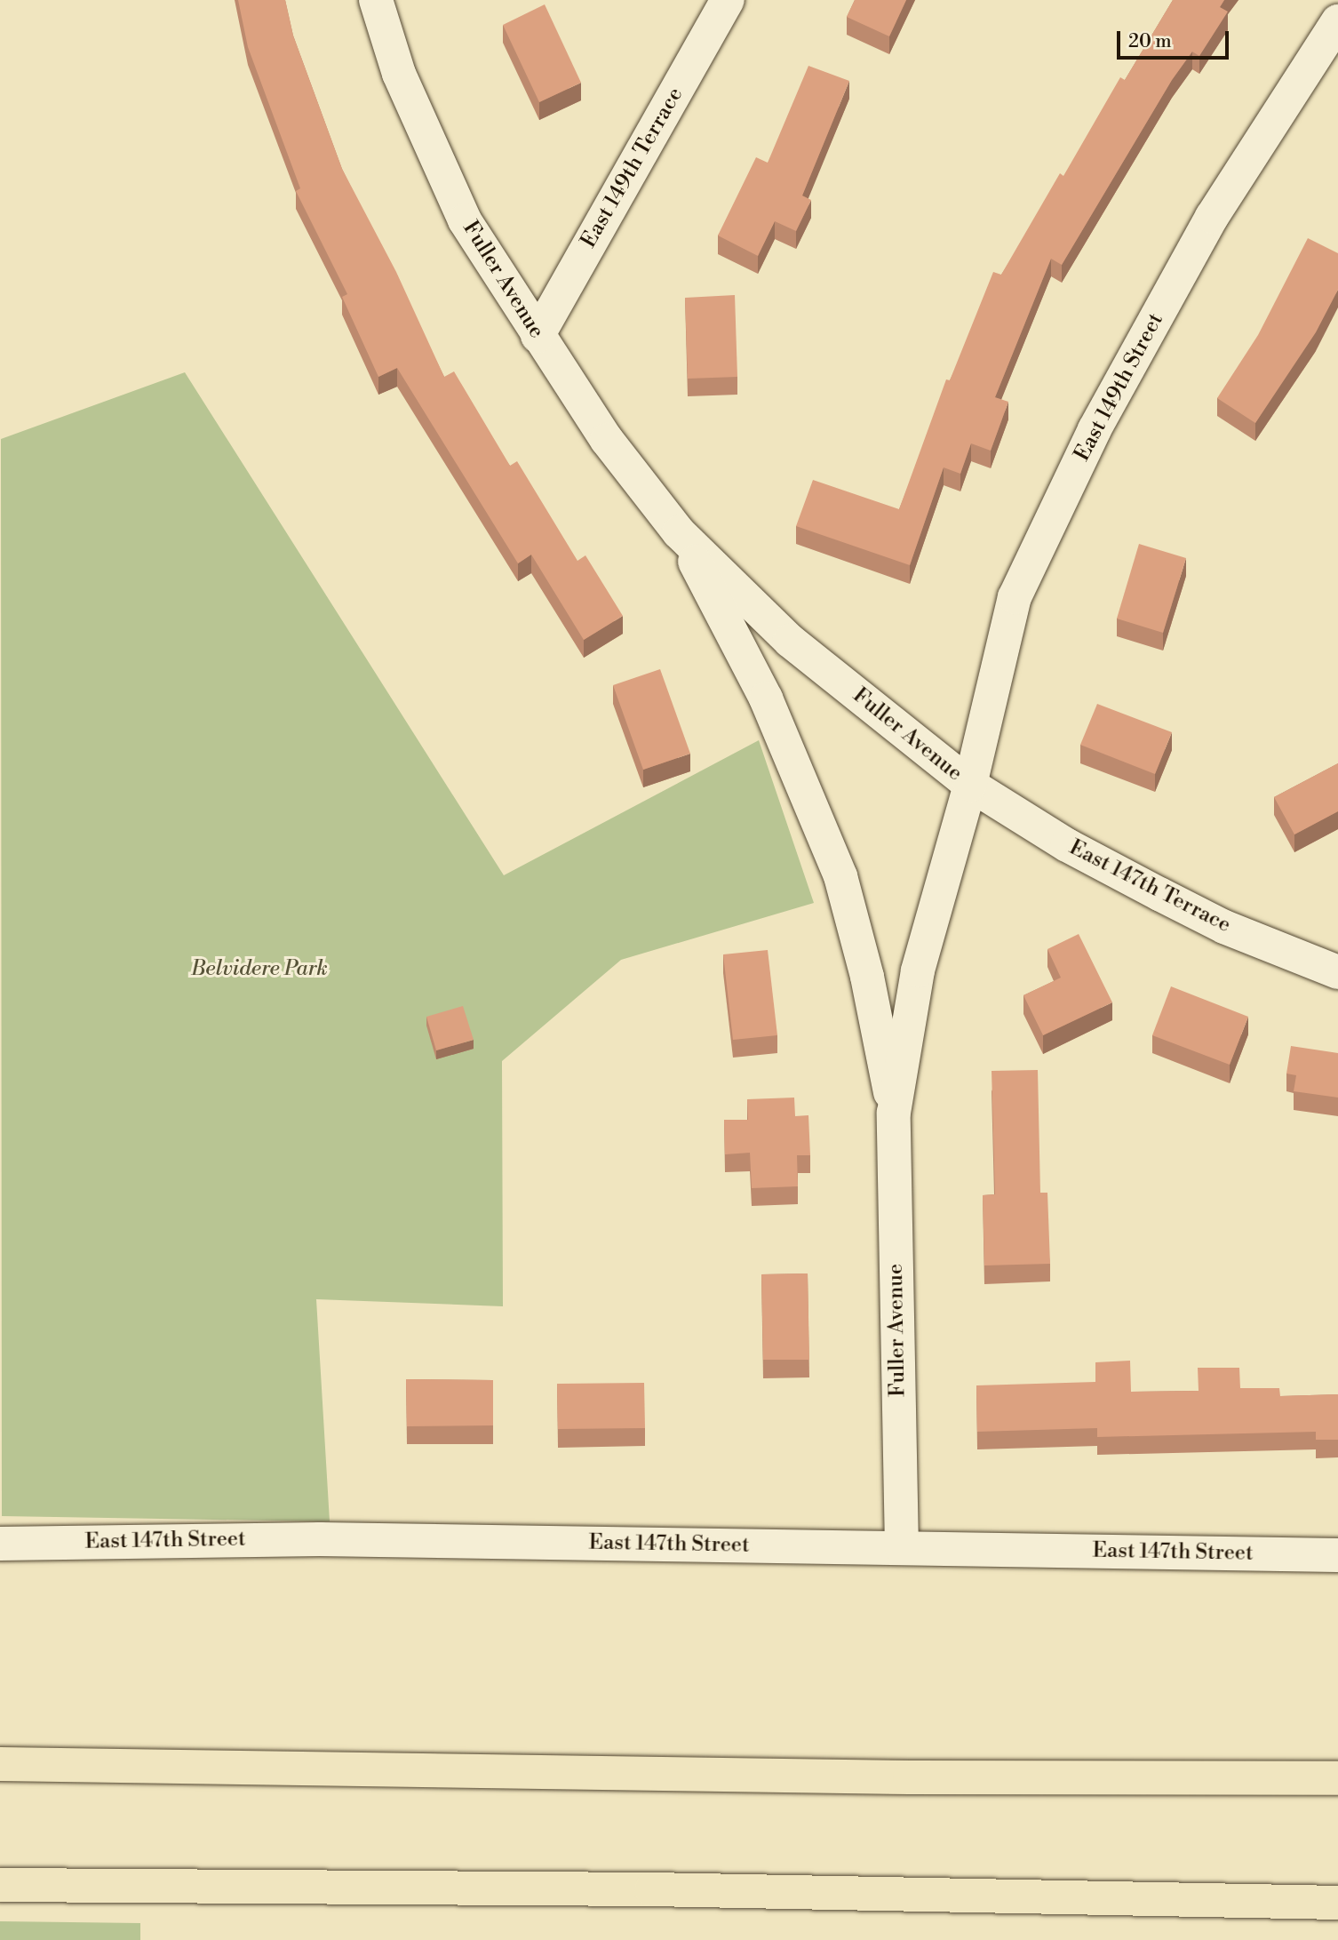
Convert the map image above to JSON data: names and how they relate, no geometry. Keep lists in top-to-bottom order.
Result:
{
  "streets": {
    "street": [
      "East 149th Terrace",
      "Fuller Avenue",
      "East 149th Street",
      "East 147th Terrace",
      "East 147th Street"
    ]
  },
  "crossings": [
    ["East 149th Terrace", "Fuller Avenue"],
    ["Fuller Avenue", "East 149th Street"],
    ["Fuller Avenue", "East 147th Terrace"],
    ["Fuller Avenue", "East 147th Street"],
    ["East 149th Street", "East 147th Terrace"]
  ],
  "parks": ["Belvidere Park"],
  "scale_bar": "20 m"
}
